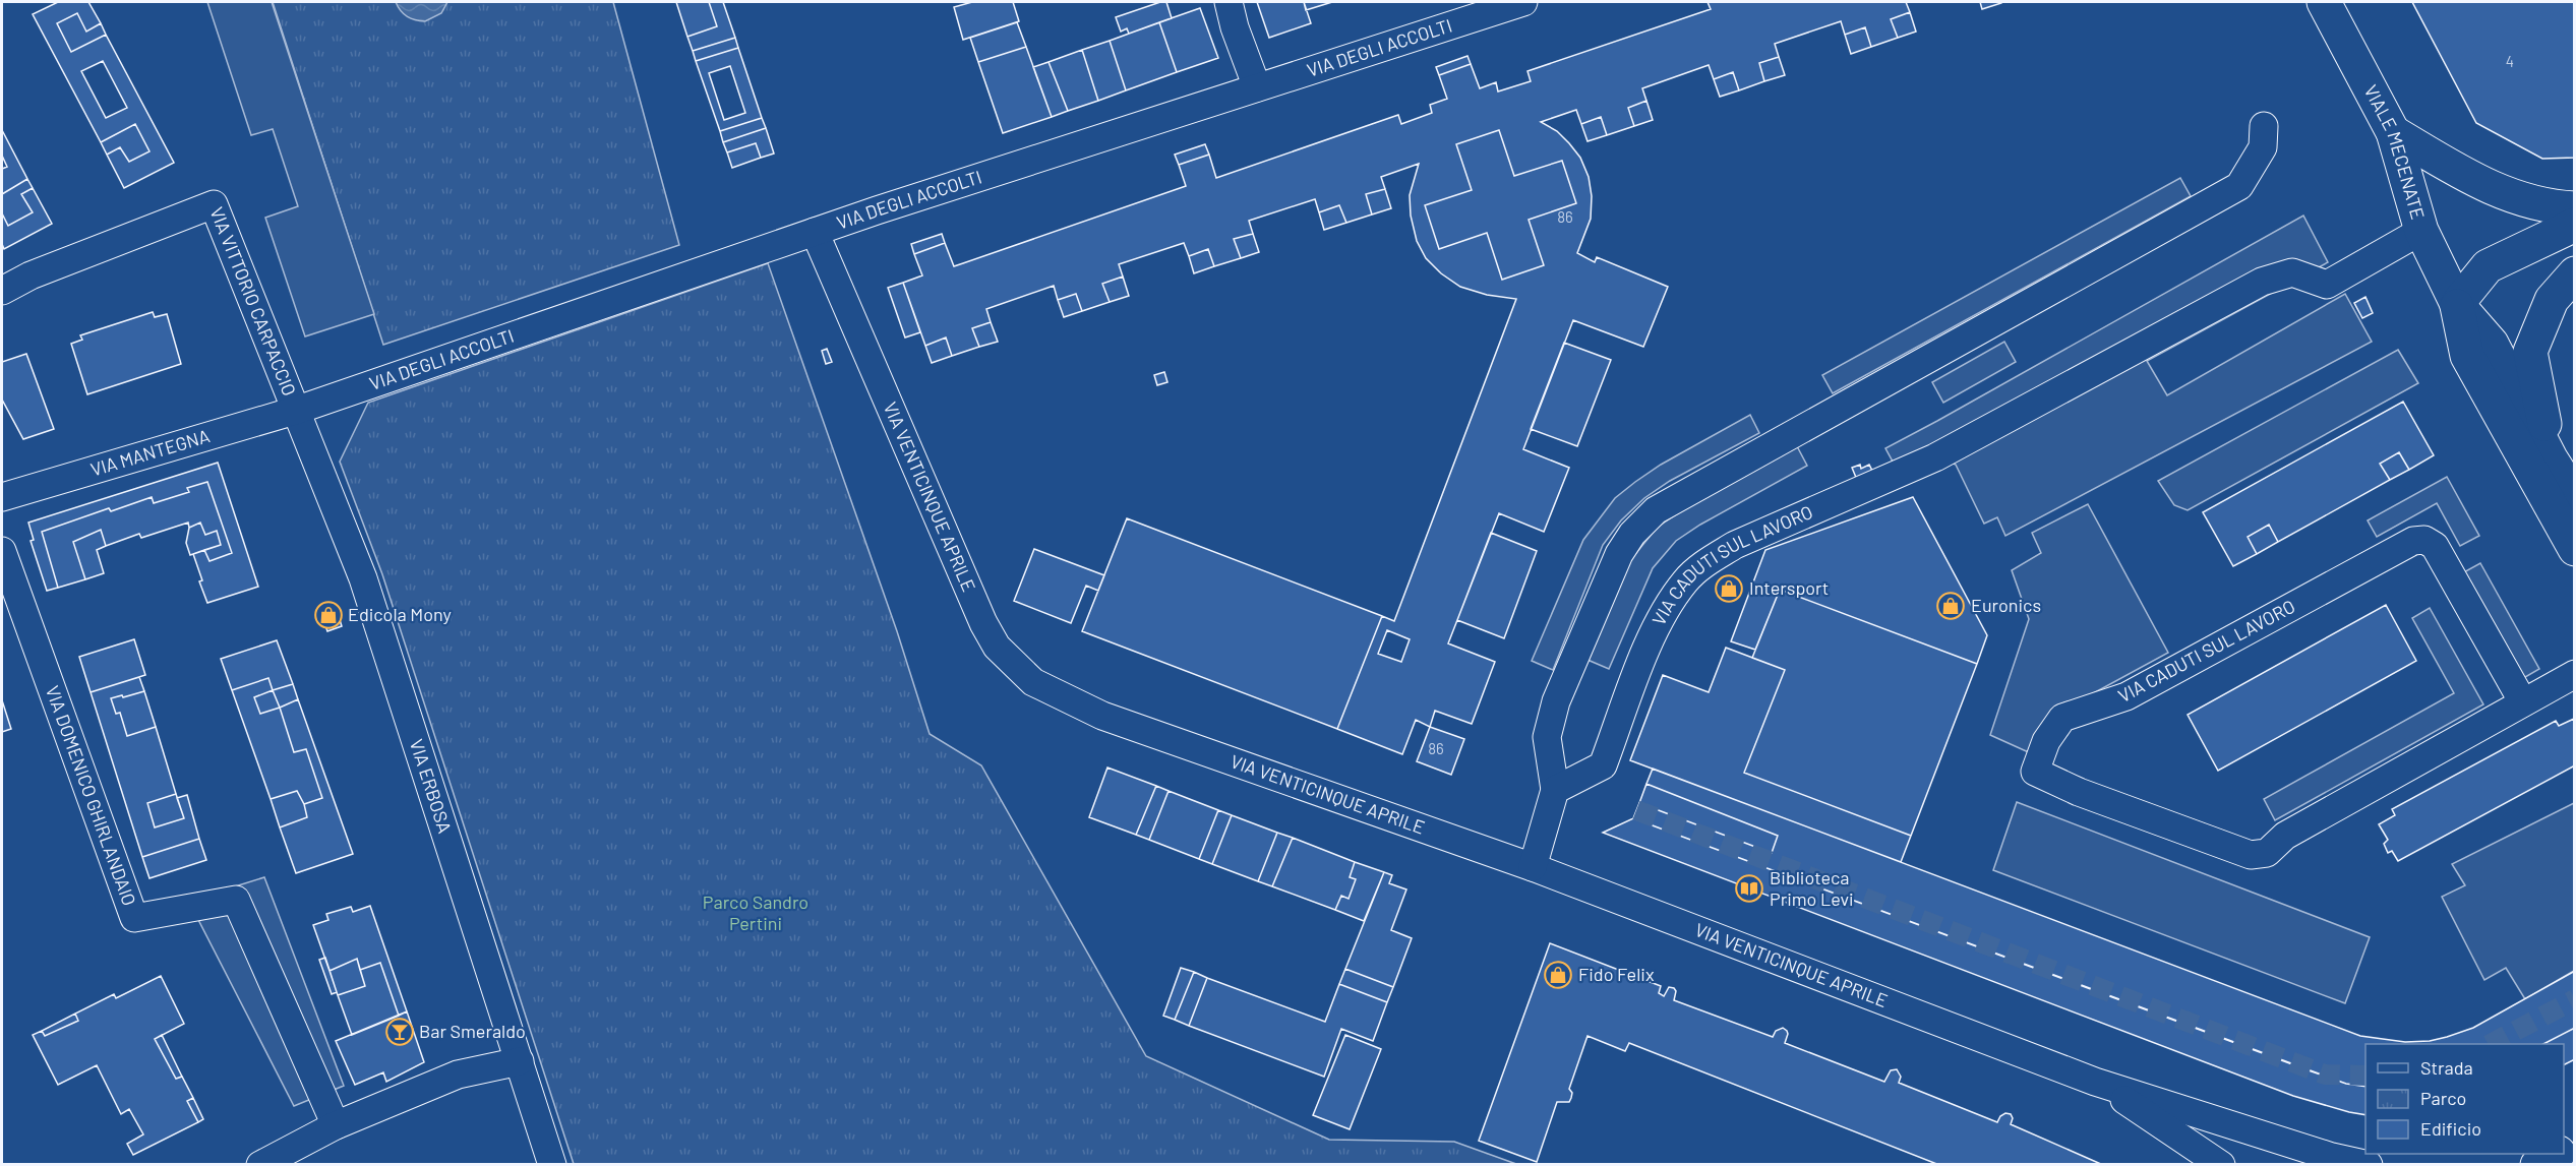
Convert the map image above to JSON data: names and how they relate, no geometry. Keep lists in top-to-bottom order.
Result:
{
  "streets": {
    "main road": ["VIALE MECENATE"],
    "street": [
      "VIA DEGLI ACCOLTI",
      "VIA VITTORIO CARPACCIO",
      "VIA MANTEGNA",
      "VIA VENTICINQUE APRILE",
      "VIA CADUTI SUL LAVORO",
      "VIA ERBOSA",
      "VIA DOMENICO GHIRLANDAIO"
    ]
  },
  "crossings": [
    ["VIA DEGLI ACCOLTI", "VIA VITTORIO CARPACCIO"],
    ["VIA DEGLI ACCOLTI", "VIA MANTEGNA"],
    ["VIA DEGLI ACCOLTI", "VIA VENTICINQUE APRILE"],
    ["VIA DEGLI ACCOLTI", "VIA ERBOSA"],
    ["VIALE MECENATE", "VIA CADUTI SUL LAVORO"],
    ["VIA VITTORIO CARPACCIO", "VIA MANTEGNA"],
    ["VIA VITTORIO CARPACCIO", "VIA ERBOSA"],
    ["VIA MANTEGNA", "VIA ERBOSA"]
  ],
  "parks": ["Parco Sandro Pertini"],
  "places": {
    "shop": [
      "Intersport",
      "Euronics",
      "Edicola Mony",
      "Fido Felix"
    ],
    "library": ["Biblioteca Primo Levi"],
    "bar": ["Bar Smeraldo"]
  },
  "house_numbers": ["4", "86", "86"],
  "legend": ["Strada", "Parco", "Edificio"]
}
